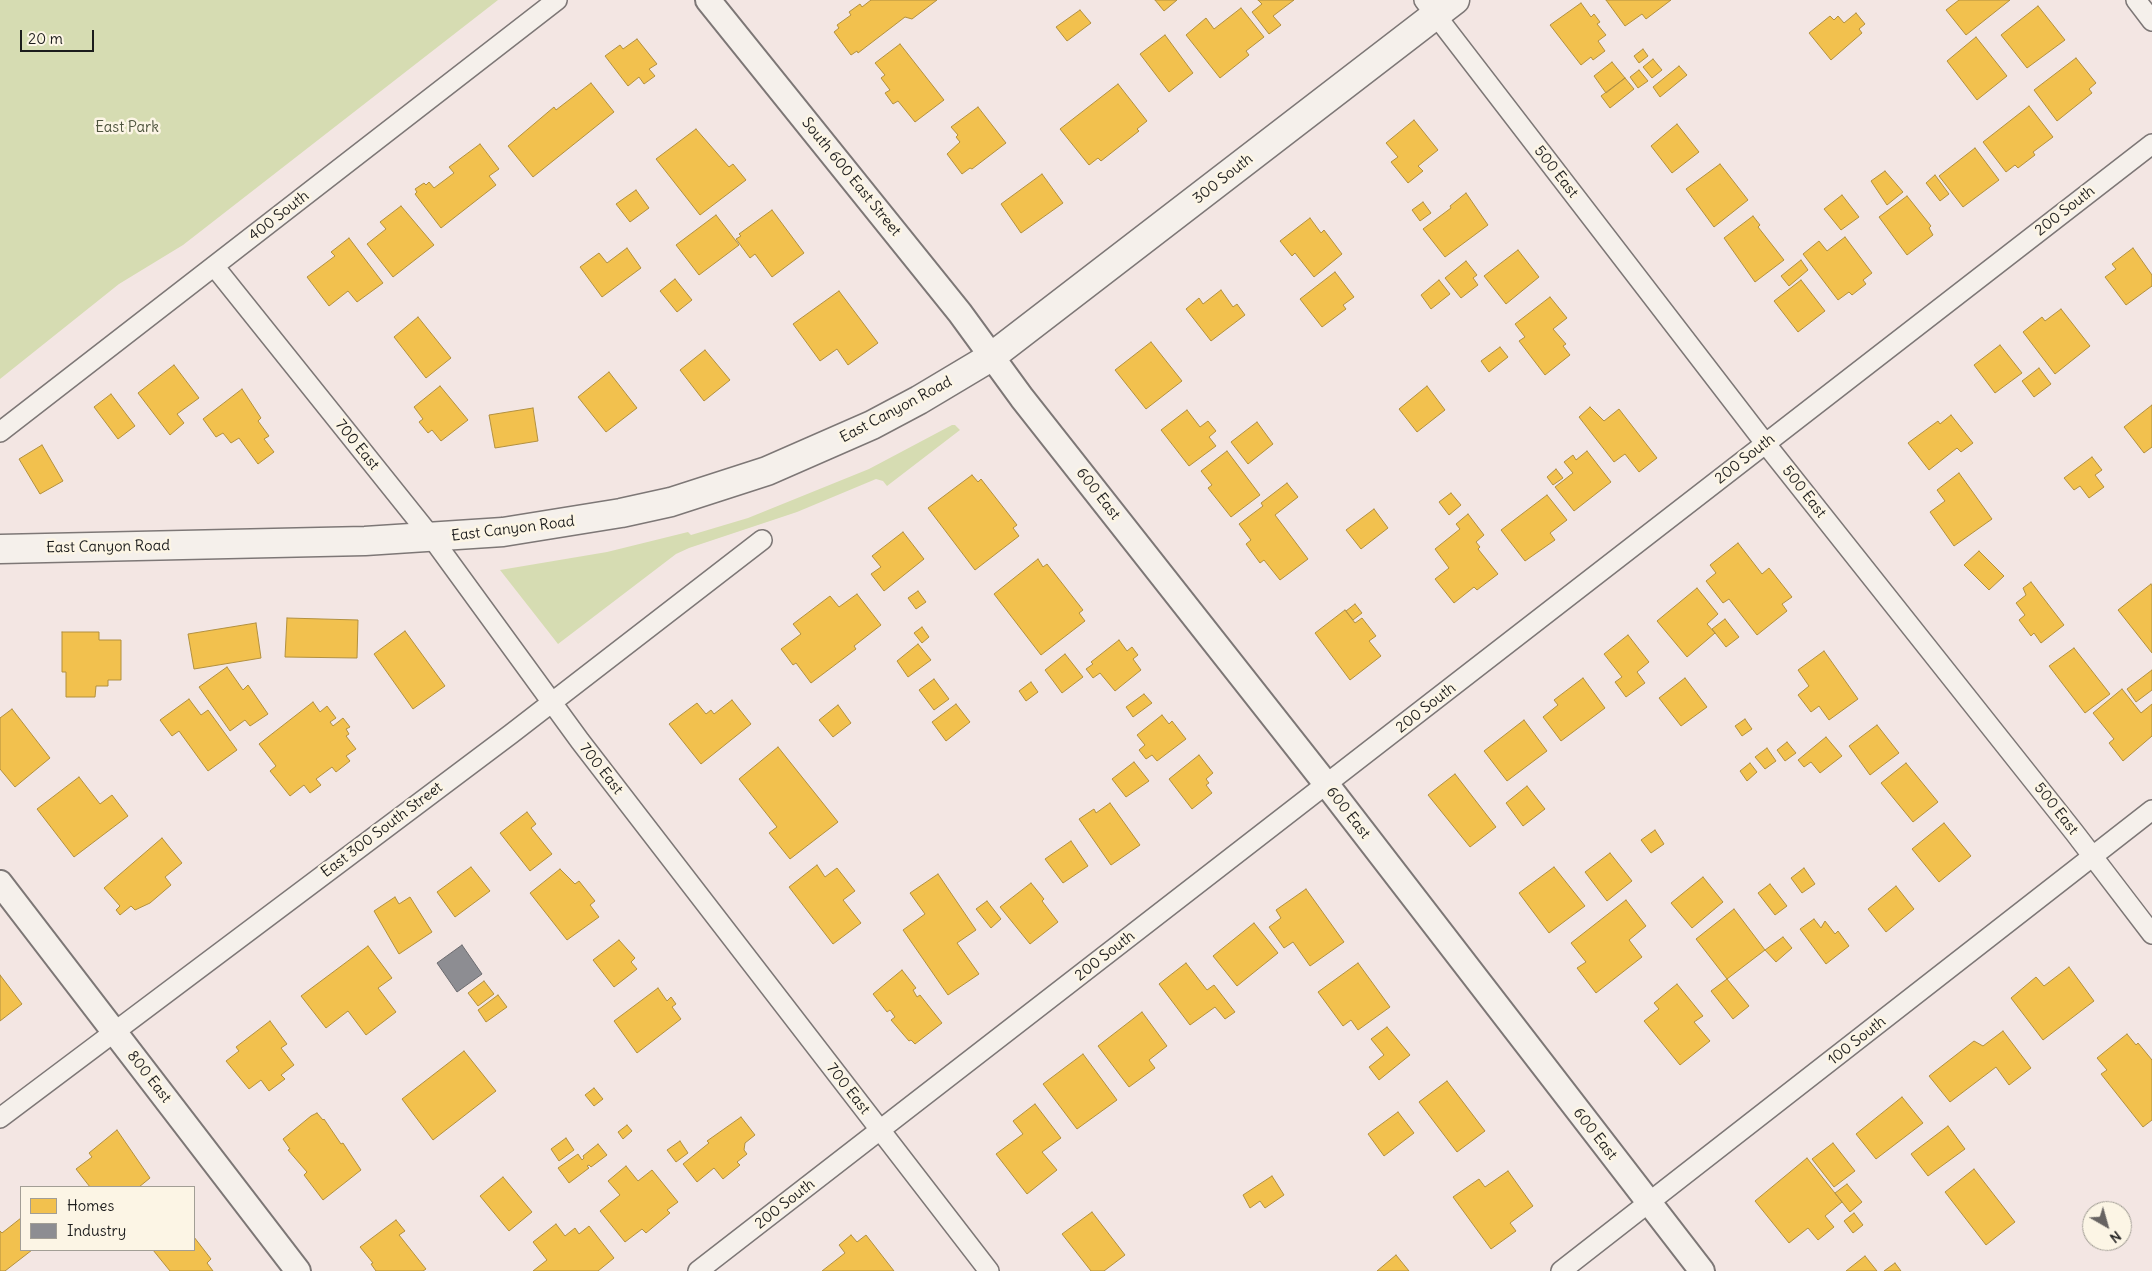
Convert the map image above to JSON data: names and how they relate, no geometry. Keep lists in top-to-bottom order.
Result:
{
  "streets": {
    "main road": ["300 South", "East Canyon Road"],
    "street": [
      "500 East",
      "South 600 East Street",
      "200 South",
      "400 South",
      "700 East",
      "600 East",
      "East 300 South Street",
      "100 South",
      "800 East"
    ]
  },
  "crossings": [
    ["500 East", "300 South"],
    ["500 East", "200 South"],
    ["500 East", "100 South"],
    ["South 600 East Street", "300 South"],
    ["South 600 East Street", "East Canyon Road"],
    ["South 600 East Street", "600 East"],
    ["300 South", "East Canyon Road"],
    ["300 South", "600 East"],
    ["200 South", "700 East"],
    ["200 South", "600 East"],
    ["400 South", "700 East"],
    ["East Canyon Road", "700 East"],
    ["East Canyon Road", "600 East"],
    ["700 East", "East 300 South Street"],
    ["600 East", "100 South"],
    ["East 300 South Street", "800 East"]
  ],
  "parks": ["East Park"],
  "legend": ["Homes", "Industry"],
  "scale_bar": "20 m",
  "north": "bottom right"
}
